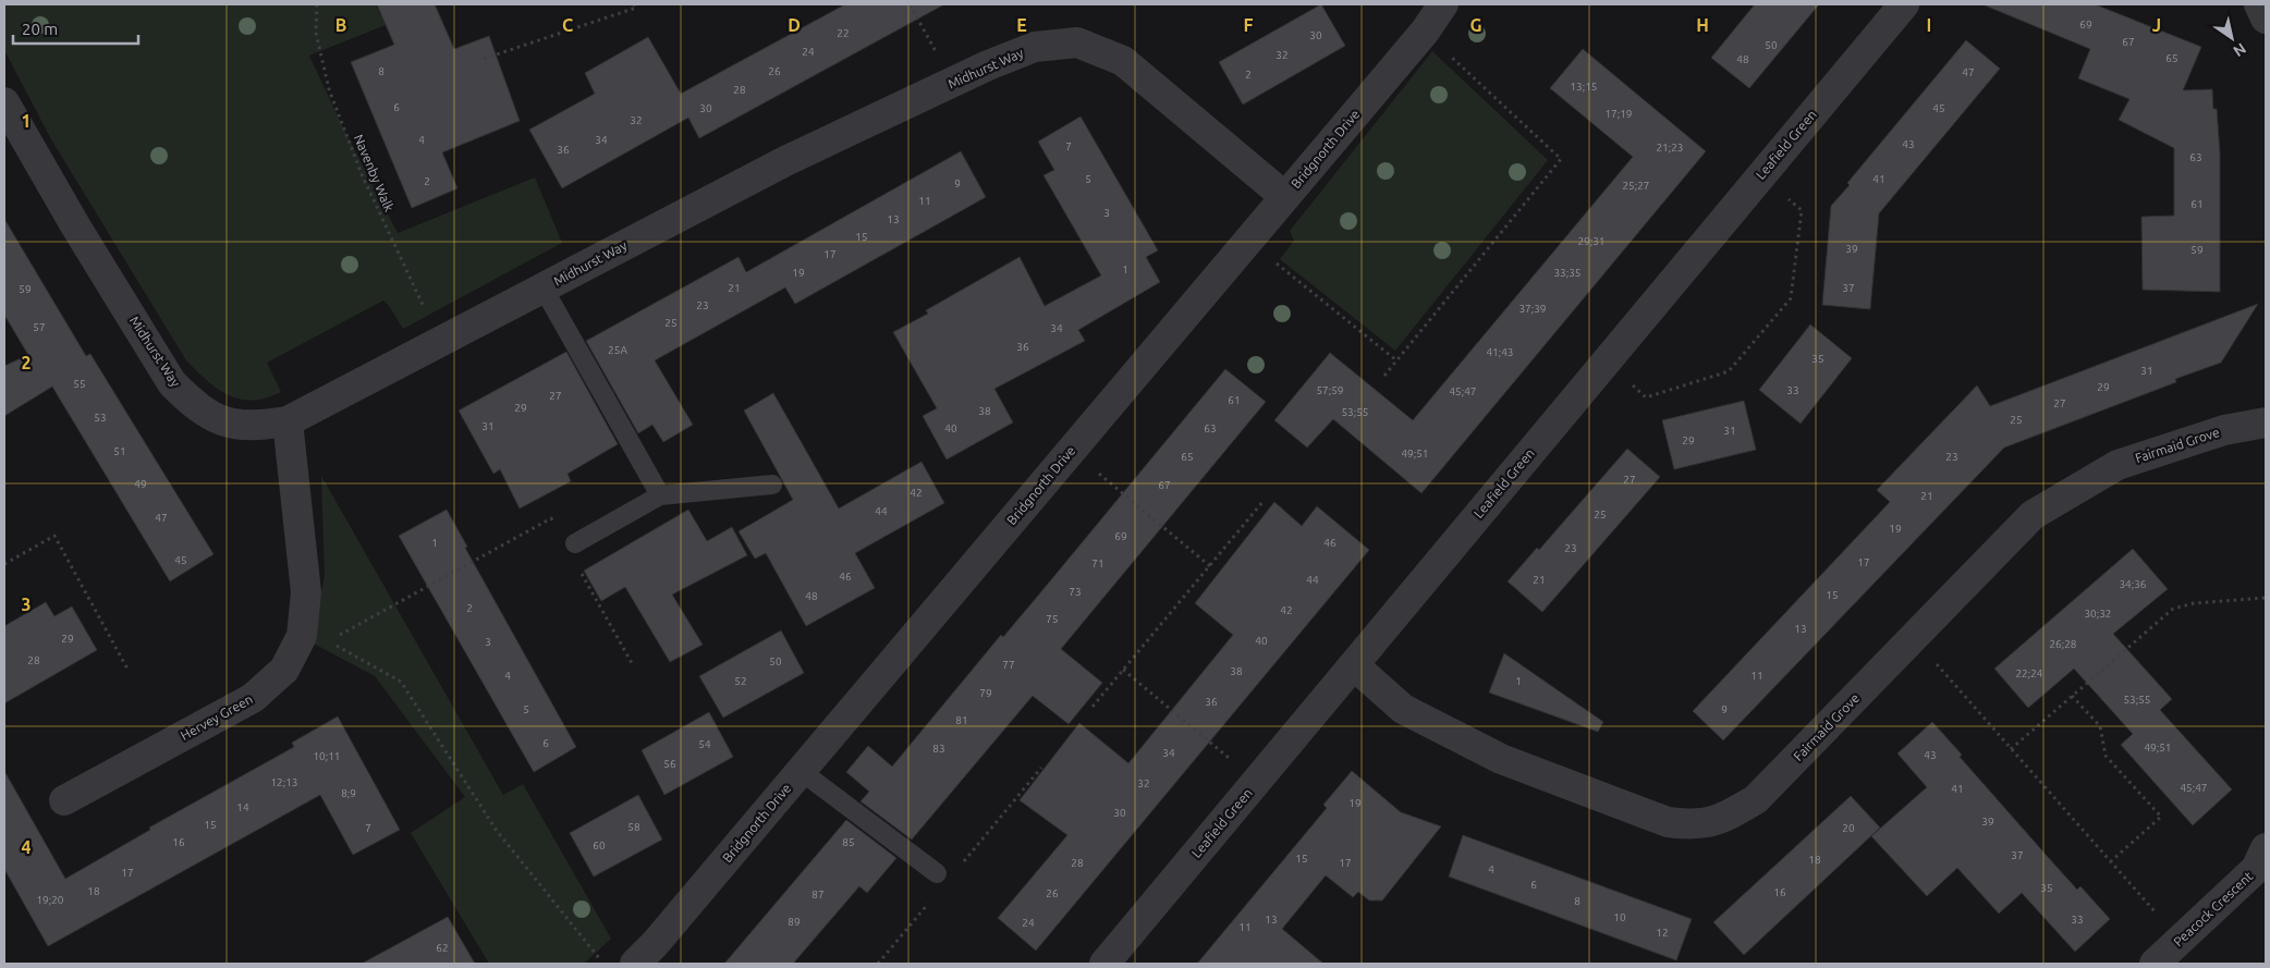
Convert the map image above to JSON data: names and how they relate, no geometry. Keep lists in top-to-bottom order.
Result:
{
  "streets": {
    "street": [
      "Midhurst Way",
      "Leafield Green",
      "Bridgnorth Drive",
      "Fairmaid Grove",
      "Hervey Green",
      "Peacock Crescent"
    ],
    "path": ["Navenby Walk"]
  },
  "crossings": [
    ["Midhurst Way", "Bridgnorth Drive"],
    ["Midhurst Way", "Navenby Walk"],
    ["Midhurst Way", "Hervey Green"],
    ["Leafield Green", "Fairmaid Grove"]
  ],
  "house_numbers": [
    "69",
    "22",
    "30",
    "67",
    "50",
    "24",
    "32",
    "65",
    "48",
    "8",
    "26",
    "47",
    "2",
    "13;15",
    "28",
    "6",
    "30",
    "45",
    "17;19",
    "32",
    "4",
    "34",
    "43",
    "7",
    "21;23",
    "36",
    "63",
    "5",
    "41",
    "2",
    "9",
    "25;27",
    "11",
    "61",
    "3",
    "13",
    "15",
    "29;31",
    "39",
    "59",
    "17",
    "1",
    "19",
    "33;35",
    "21",
    "37",
    "59",
    "23",
    "37;39",
    "25",
    "57",
    "34",
    "36",
    "25A",
    "41;43",
    "35",
    "31",
    "55",
    "29",
    "57;59",
    "33",
    "45;47",
    "27",
    "61",
    "27",
    "29",
    "38",
    "53;55",
    "53",
    "25",
    "31",
    "40",
    "63",
    "31",
    "29",
    "51",
    "49;51",
    "65",
    "23",
    "27",
    "49",
    "67",
    "42",
    "21",
    "44",
    "25",
    "47",
    "19",
    "69",
    "1",
    "46",
    "23",
    "45",
    "17",
    "71",
    "46",
    "44",
    "21",
    "34;36",
    "73",
    "15",
    "48",
    "2",
    "42",
    "30;32",
    "75",
    "13",
    "29",
    "40",
    "3",
    "26;28",
    "28",
    "50",
    "77",
    "38",
    "22;24",
    "4",
    "11",
    "52",
    "1",
    "79",
    "53;55",
    "36",
    "5",
    "9",
    "81",
    "6",
    "54",
    "49;51",
    "83",
    "34",
    "43",
    "10;11",
    "56",
    "12;13",
    "32",
    "45;47",
    "41",
    "8;9",
    "19",
    "14",
    "30",
    "39",
    "15",
    "58",
    "7",
    "20",
    "16",
    "85",
    "60",
    "37",
    "15",
    "18",
    "28",
    "17",
    "4",
    "17",
    "6",
    "35",
    "18",
    "16",
    "26",
    "87",
    "19;20",
    "8",
    "10",
    "13",
    "33",
    "89",
    "24",
    "11",
    "12",
    "62"
  ],
  "scale_bar": "20 m",
  "north": "bottom right",
  "grid": {
    "columns": [
      "B",
      "C",
      "D",
      "E",
      "F",
      "G",
      "H",
      "I",
      "J"
    ],
    "rows": [
      "1",
      "2",
      "3",
      "4"
    ]
  }
}
